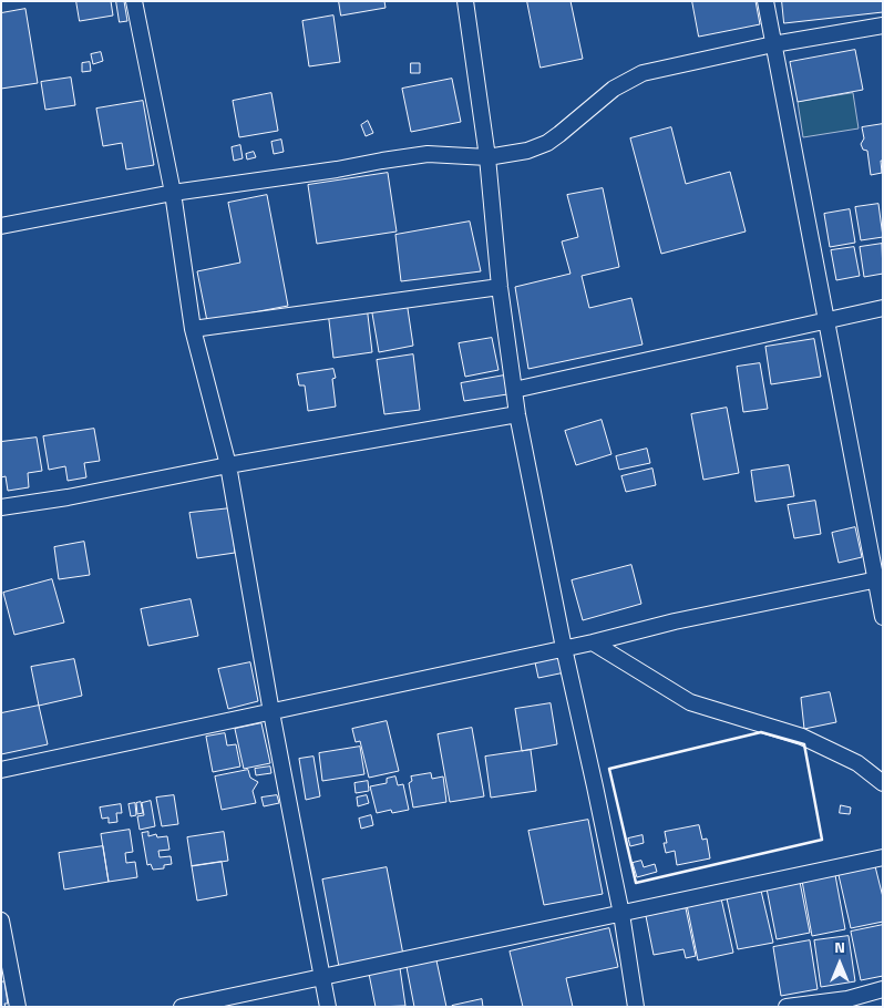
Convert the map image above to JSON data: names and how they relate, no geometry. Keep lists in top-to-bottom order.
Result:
{
  "north": "top"
}
